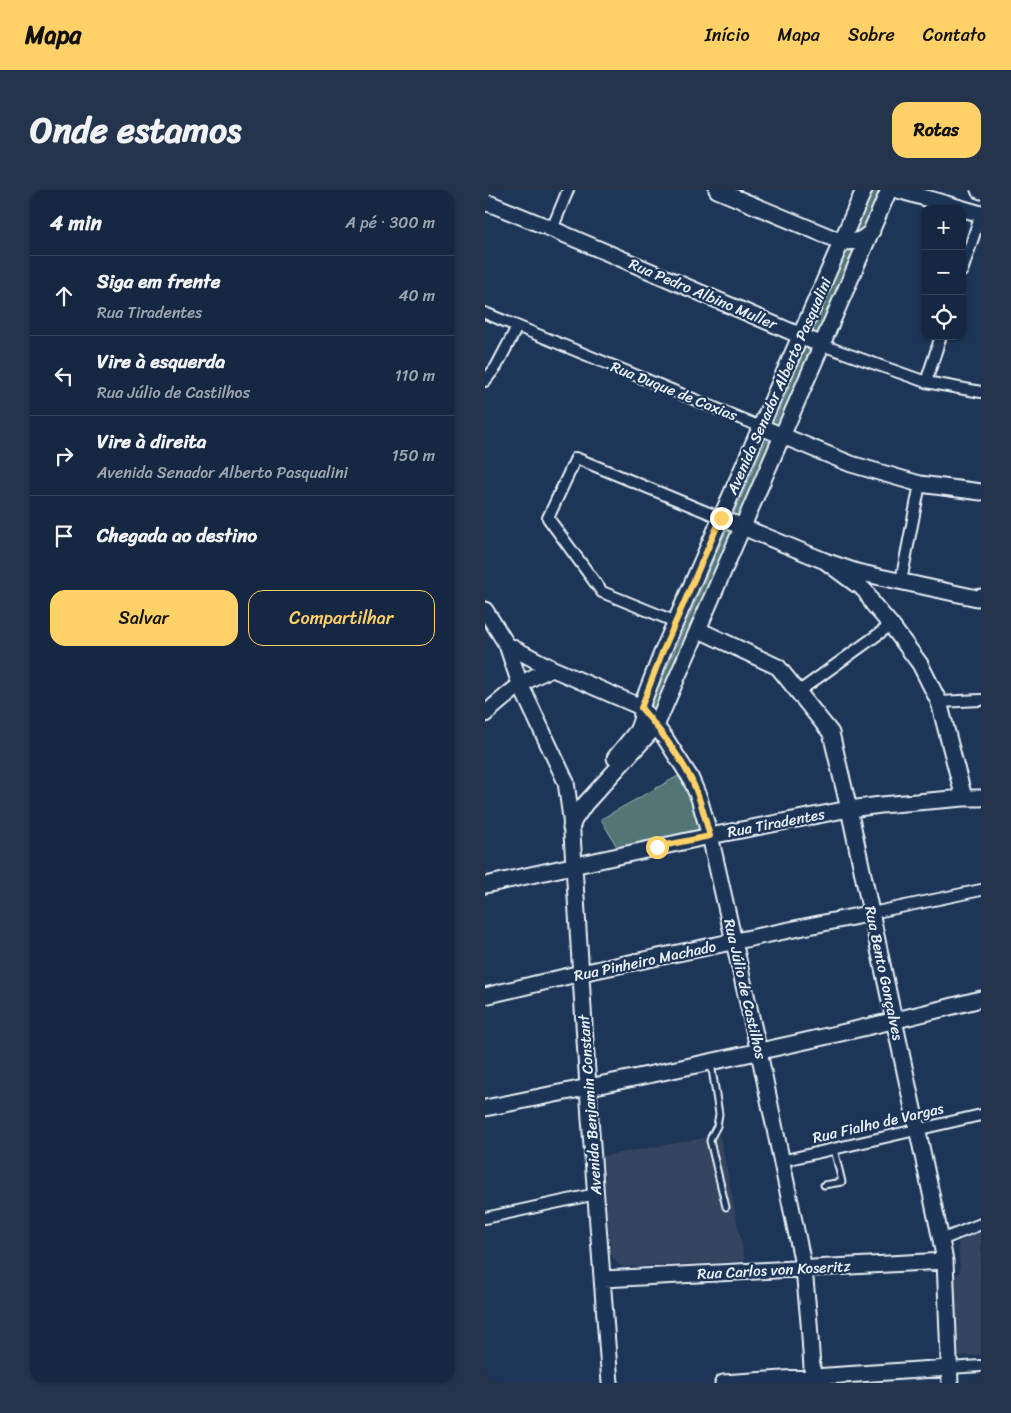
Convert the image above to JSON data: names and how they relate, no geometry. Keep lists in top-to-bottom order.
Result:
{
  "streets": {
    "street": [
      "Rua Pedro Albino Muller",
      "Avenida Senador Alberto Pasqualini",
      "Rua Duque de Caxias",
      "Rua Tiradentes",
      "Rua Pinheiro Machado",
      "Rua Bento Gonçalves",
      "Rua Júlio de Castilhos",
      "Avenida Benjamin Constant",
      "Rua Fialho de Vargas",
      "Rua Carlos von Koseritz"
    ]
  },
  "crossings": [
    ["Rua Pedro Albino Muller", "Avenida Senador Alberto Pasqualini"],
    ["Avenida Senador Alberto Pasqualini", "Rua Duque de Caxias"],
    ["Avenida Senador Alberto Pasqualini", "Rua Bento Gonçalves"],
    ["Avenida Senador Alberto Pasqualini", "Rua Júlio de Castilhos"],
    ["Avenida Senador Alberto Pasqualini", "Avenida Benjamin Constant"],
    ["Rua Tiradentes", "Rua Bento Gonçalves"],
    ["Rua Tiradentes", "Rua Júlio de Castilhos"],
    ["Rua Tiradentes", "Avenida Benjamin Constant"],
    ["Rua Pinheiro Machado", "Rua Bento Gonçalves"],
    ["Rua Pinheiro Machado", "Rua Júlio de Castilhos"],
    ["Rua Pinheiro Machado", "Avenida Benjamin Constant"],
    ["Rua Bento Gonçalves", "Rua Fialho de Vargas"],
    ["Rua Bento Gonçalves", "Rua Carlos von Koseritz"],
    ["Rua Júlio de Castilhos", "Avenida Benjamin Constant"],
    ["Rua Júlio de Castilhos", "Rua Fialho de Vargas"],
    ["Rua Júlio de Castilhos", "Rua Carlos von Koseritz"],
    ["Avenida Benjamin Constant", "Rua Carlos von Koseritz"]
  ],
  "page": {
    "header": "Mapa",
    "nav": [
      "Início",
      "Mapa",
      "Sobre",
      "Contato"
    ],
    "title": "Onde estamos",
    "buttons": [
      "Rotas",
      ["Salvar", "Compartilhar"]
    ],
    "heading": ["4 min", "A pé · 300 m"],
    "map_buttons": ["+", "−"],
    "list": [
      ["Siga em frente", "Rua Tiradentes", "40 m"],
      ["Vire à esquerda", "Rua Júlio de Castilhos", "110 m"],
      ["Vire à direita", "Avenida Senador Alberto Pasqualini", "150 m"],
      "Chegada ao destino"
    ]
  }
}
